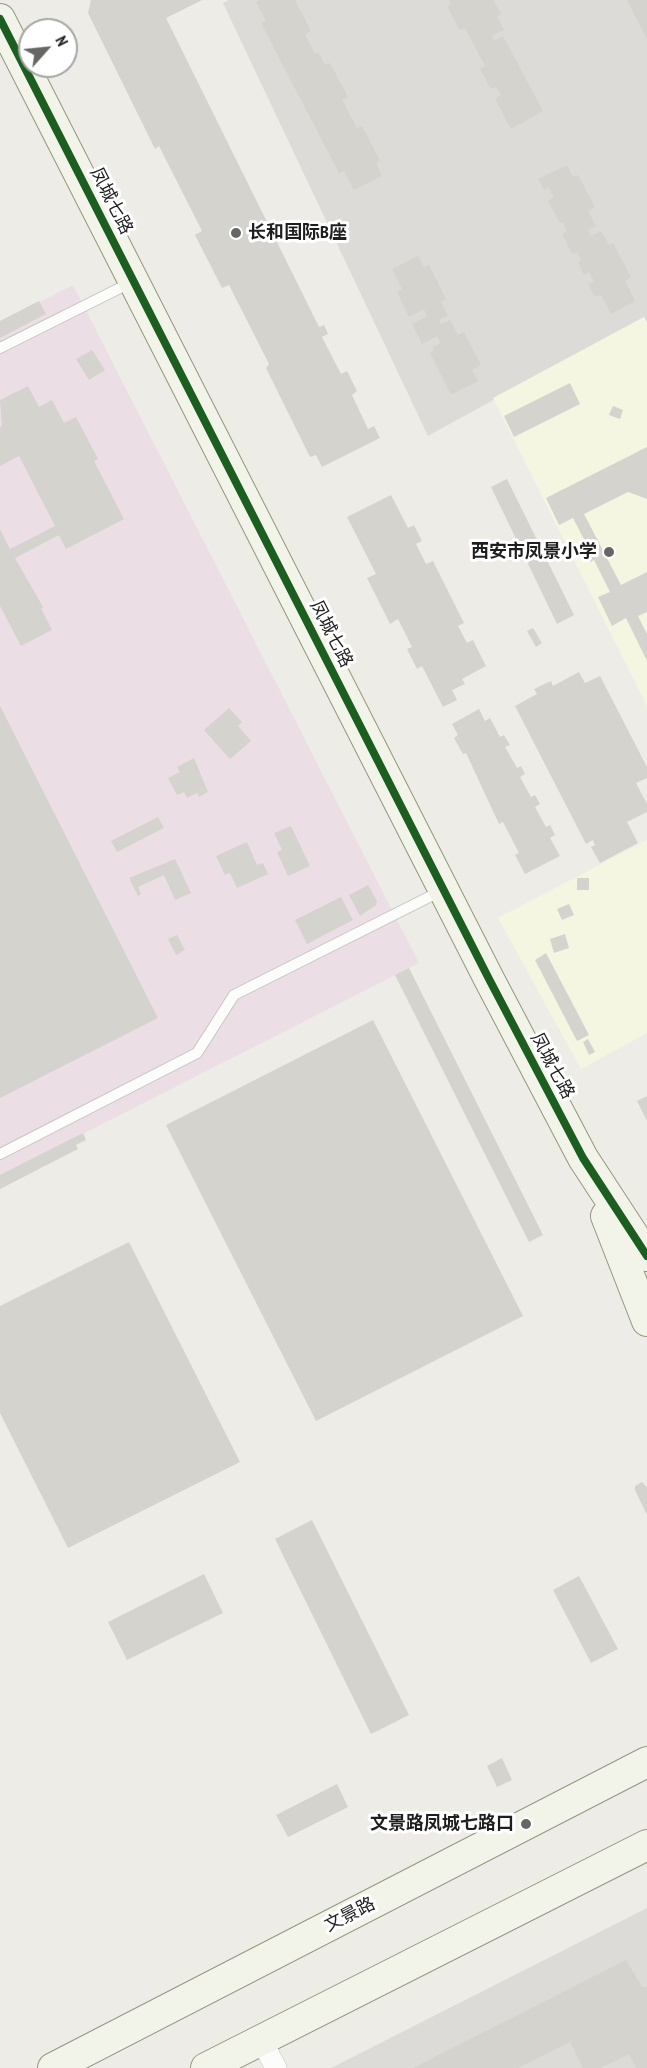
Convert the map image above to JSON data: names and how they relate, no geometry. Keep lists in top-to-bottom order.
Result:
{
  "streets": {
    "street": ["凤城七路", "文景路"]
  },
  "places": ["长和国际B座", "西安市凤景小学", "文景路凤城七路口"],
  "north": "top right"
}
